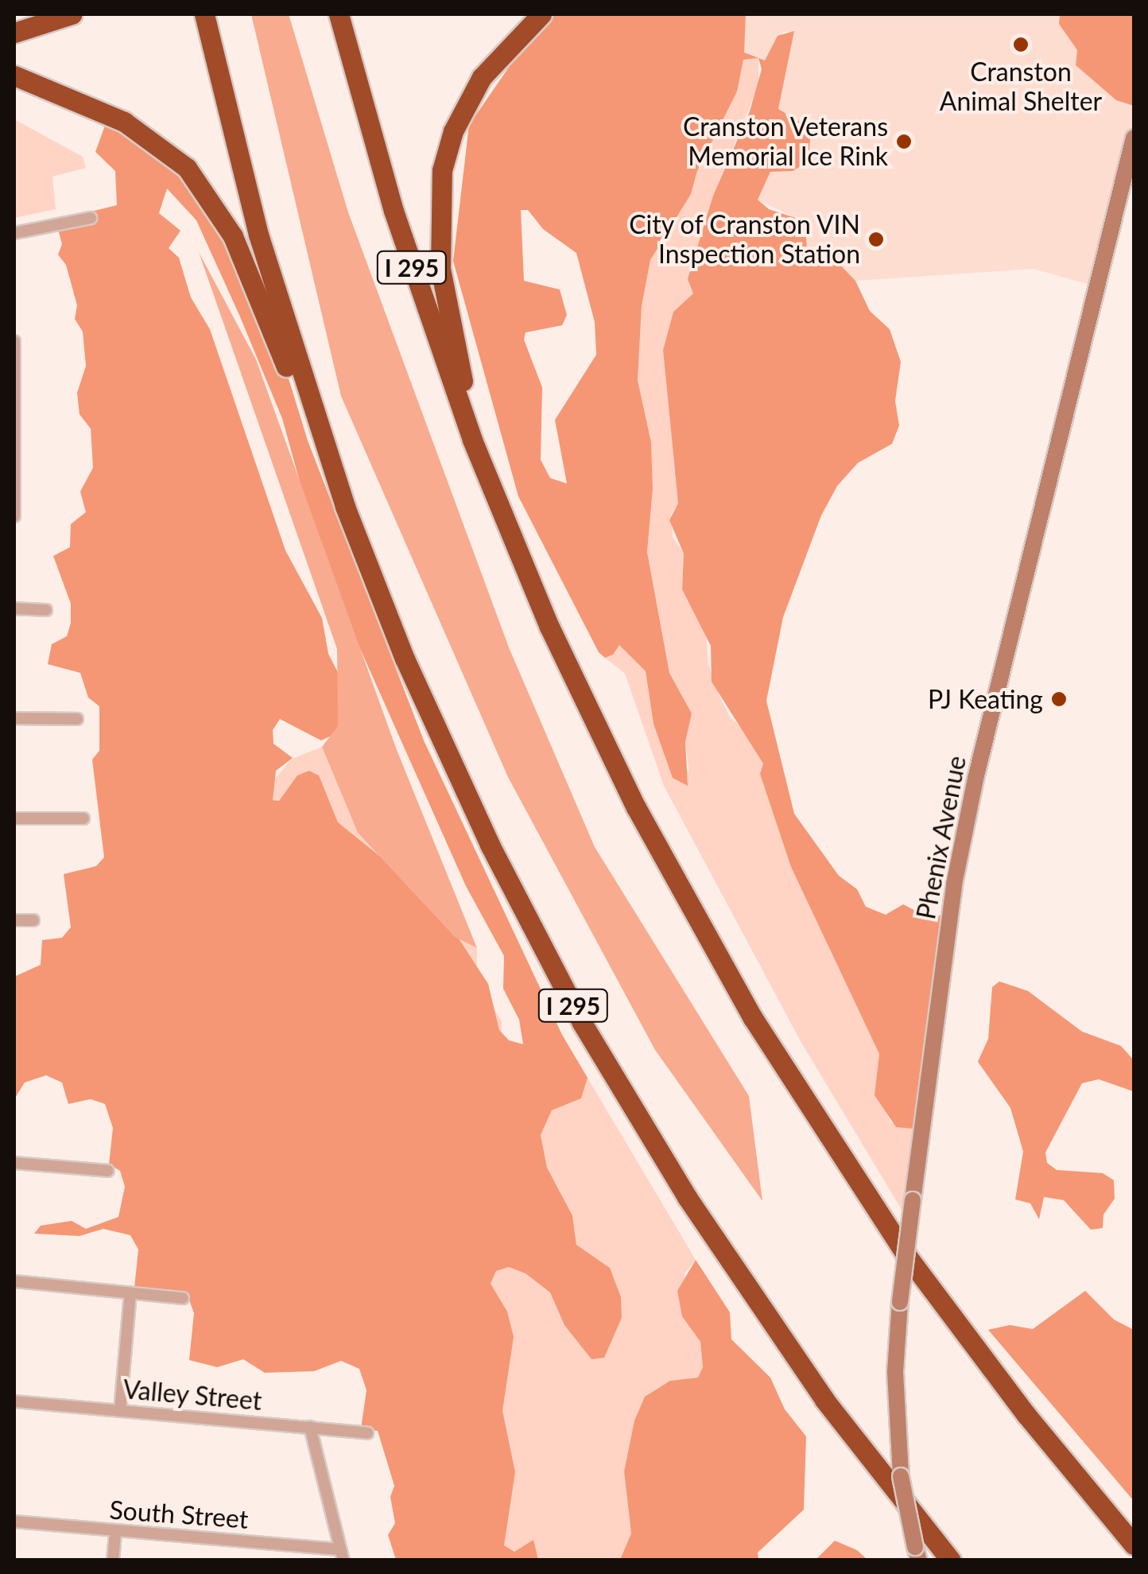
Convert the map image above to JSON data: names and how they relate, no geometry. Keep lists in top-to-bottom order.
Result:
{
  "streets": {
    "highway": ["I 295"],
    "main road": ["Phenix Avenue"],
    "street": ["Valley Street", "South Street"]
  },
  "places": [
    "Cranston Animal Shelter",
    "Cranston Veterans Memorial Ice Rink",
    "City of Cranston VIN Inspection Station",
    "PJ Keating"
  ]
}
